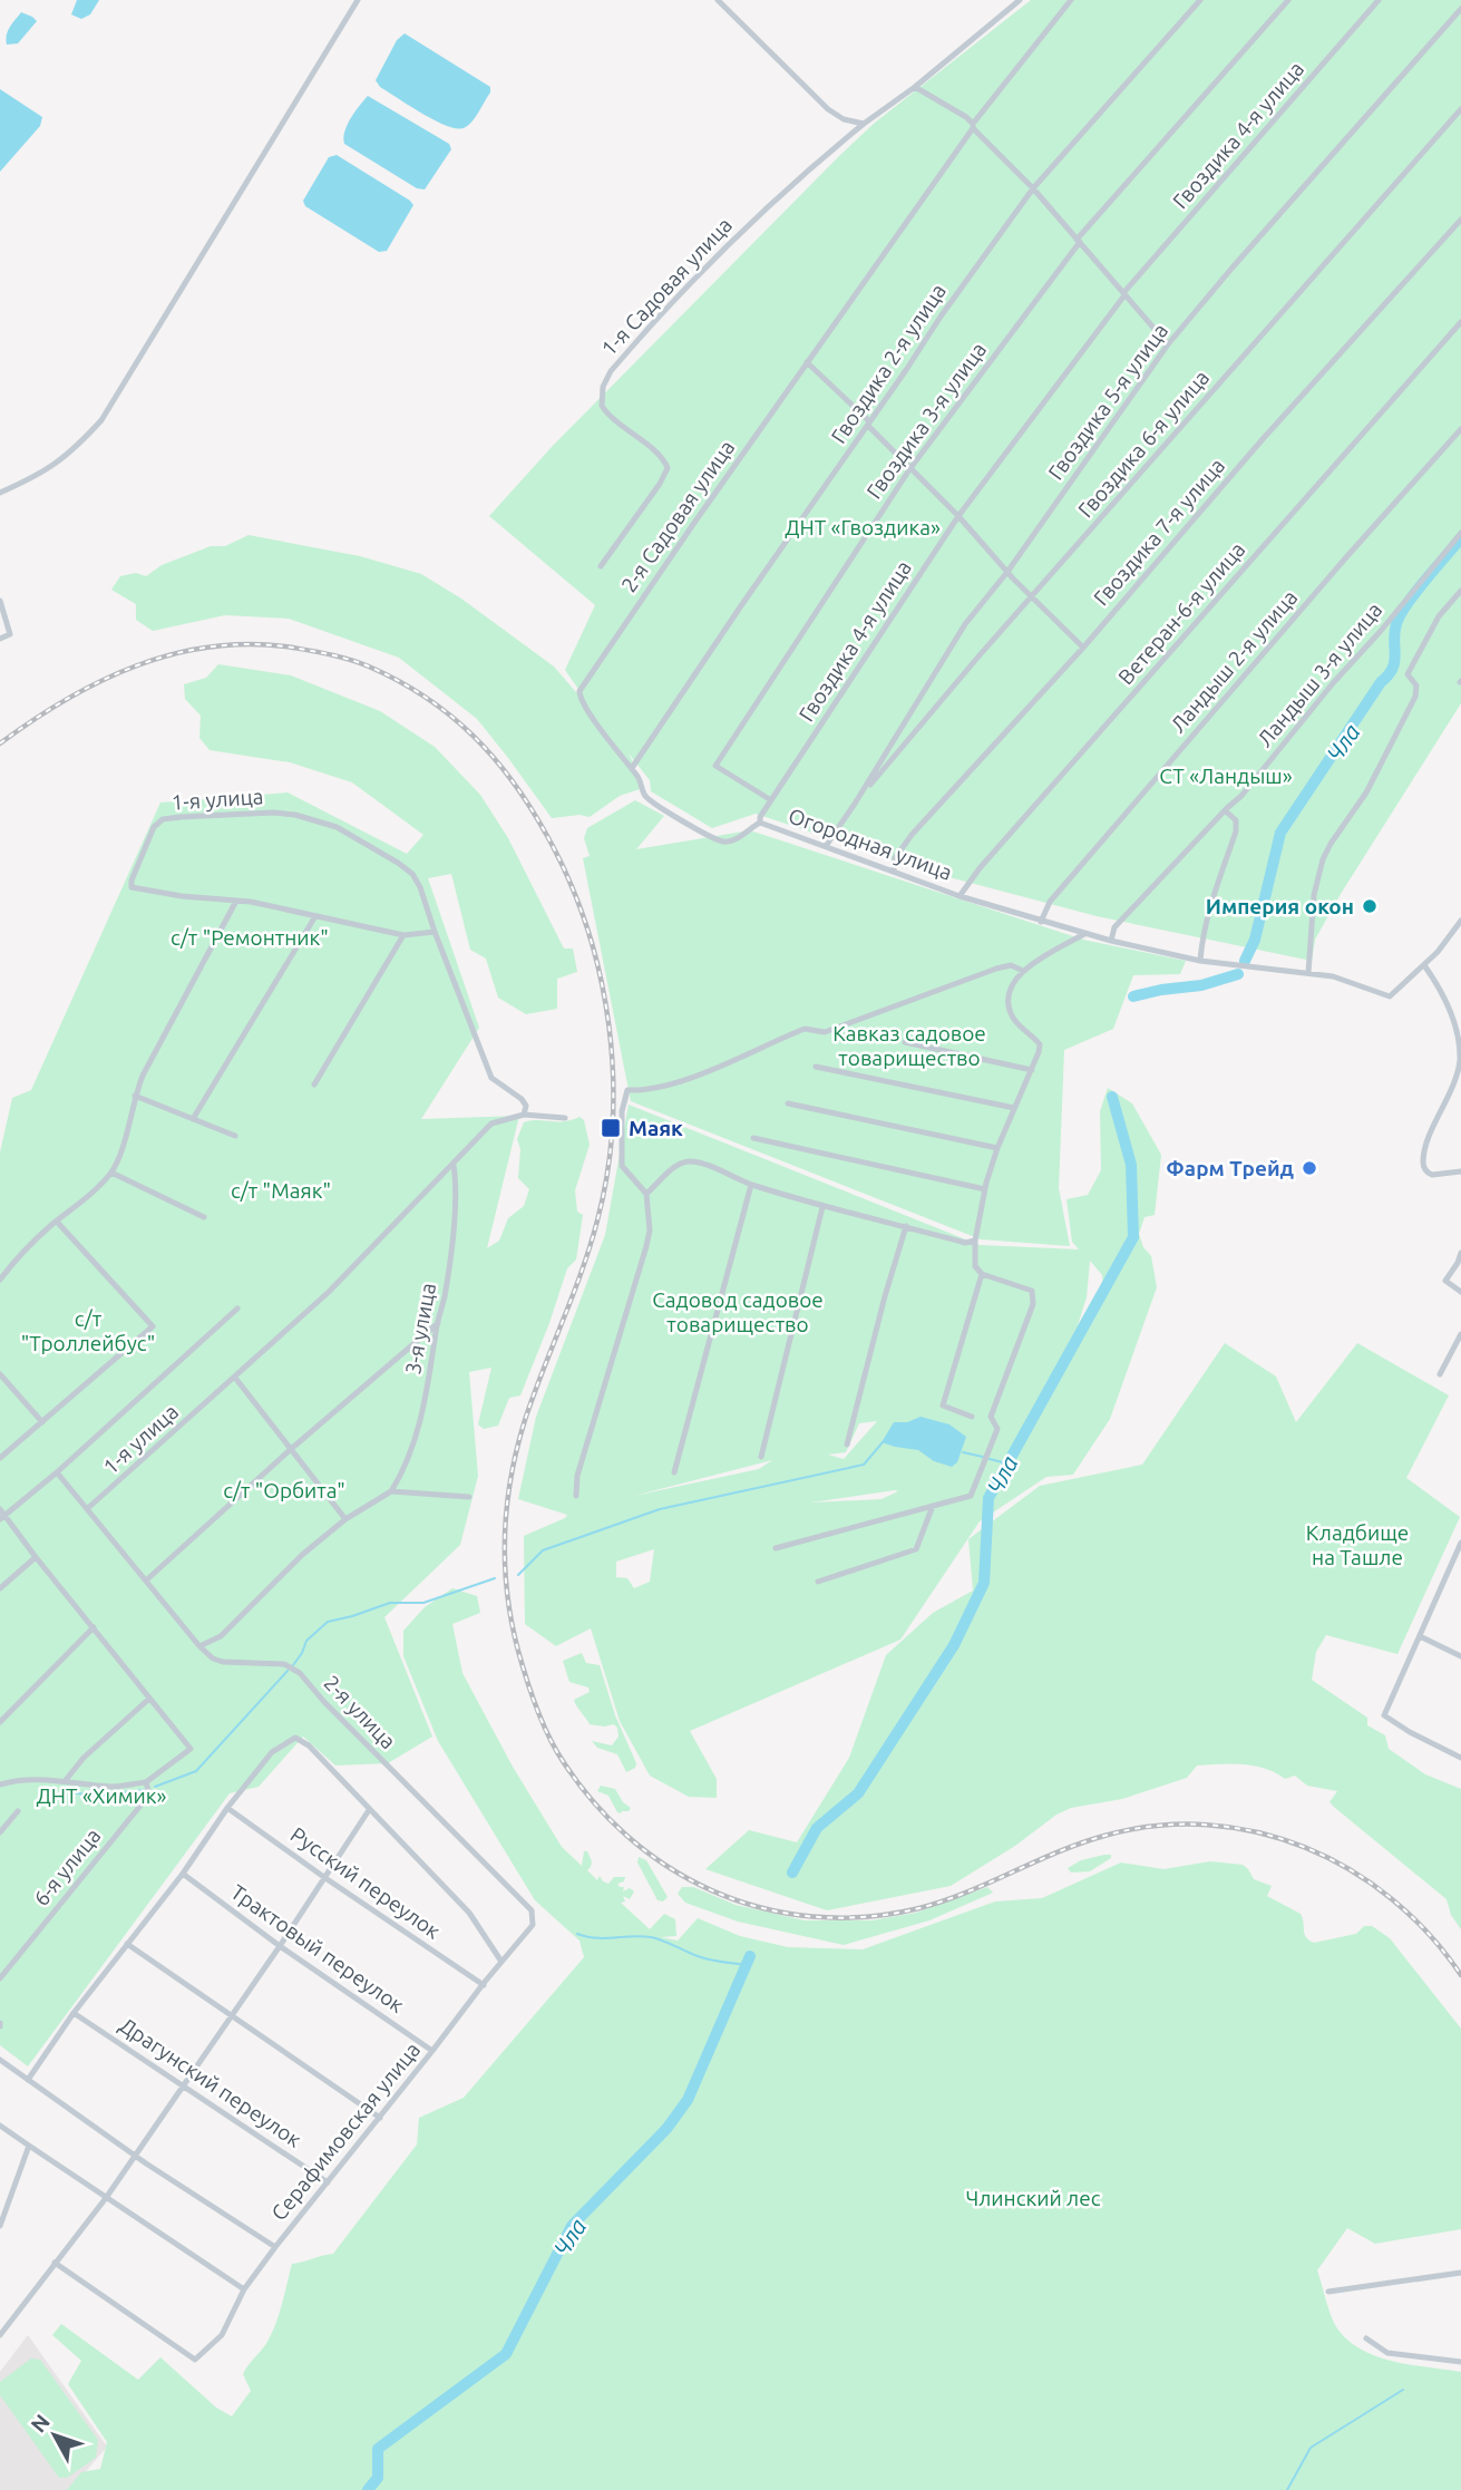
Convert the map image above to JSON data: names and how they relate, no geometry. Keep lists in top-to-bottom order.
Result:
{
  "streets": {
    "street": [
      "Гвоздика 4-я улица",
      "1-я Садовая улица",
      "Гвоздика 2-я улица",
      "Гвоздика 5-я улица",
      "Гвоздика 3-я улица",
      "Гвоздика 6-я улица",
      "2-я Садовая улица",
      "Гвоздика 7-я улица",
      "Ветеран-6-я улица",
      "Ландыш 2-я улица",
      "Ландыш 3-я улица",
      "1-я улица",
      "Огородная улица",
      "3-я улица",
      "2-я улица",
      "6-я улица",
      "Русский переулок",
      "Трактовый переулок",
      "Драгунский переулок",
      "Серафимовская улица"
    ]
  },
  "crossings": [
    ["Гвоздика 4-я улица", "Гвоздика 3-я улица"],
    ["Гвоздика 4-я улица", "Огородная улица"],
    ["Гвоздика 2-я улица", "Огородная улица"],
    ["Гвоздика 5-я улица", "Гвоздика 6-я улица"],
    ["Гвоздика 5-я улица", "Огородная улица"],
    ["2-я Садовая улица", "Огородная улица"],
    ["Гвоздика 7-я улица", "Огородная улица"],
    ["Ветеран-6-я улица", "Огородная улица"],
    ["Ландыш 2-я улица", "Огородная улица"],
    ["Ландыш 3-я улица", "Огородная улица"],
    ["1-я улица", "3-я улица"],
    ["1-я улица", "2-я улица"],
    ["2-я улица", "Серафимовская улица"],
    ["Русский переулок", "Серафимовская улица"],
    ["Трактовый переулок", "Серафимовская улица"],
    ["Драгунский переулок", "Серафимовская улица"]
  ],
  "water": ["Чла"],
  "parks": [
    "ДНТ «Гвоздика»",
    "СТ «Ландыш»",
    "с/т \"Ремонтник\"",
    "Кавказ садовое товарищество",
    "с/т \"Маяк\"",
    "Садовод садовое товарищество",
    "с/т \"Троллейбус\"",
    "с/т \"Орбита\"",
    "Кладбище на Ташле",
    "ДНТ «Химик»",
    "Члинский лес"
  ],
  "places": {
    "other": ["Империя окон", "Фарм Трейд"],
    "transit": ["Маяк"]
  },
  "north": "top left"
}
